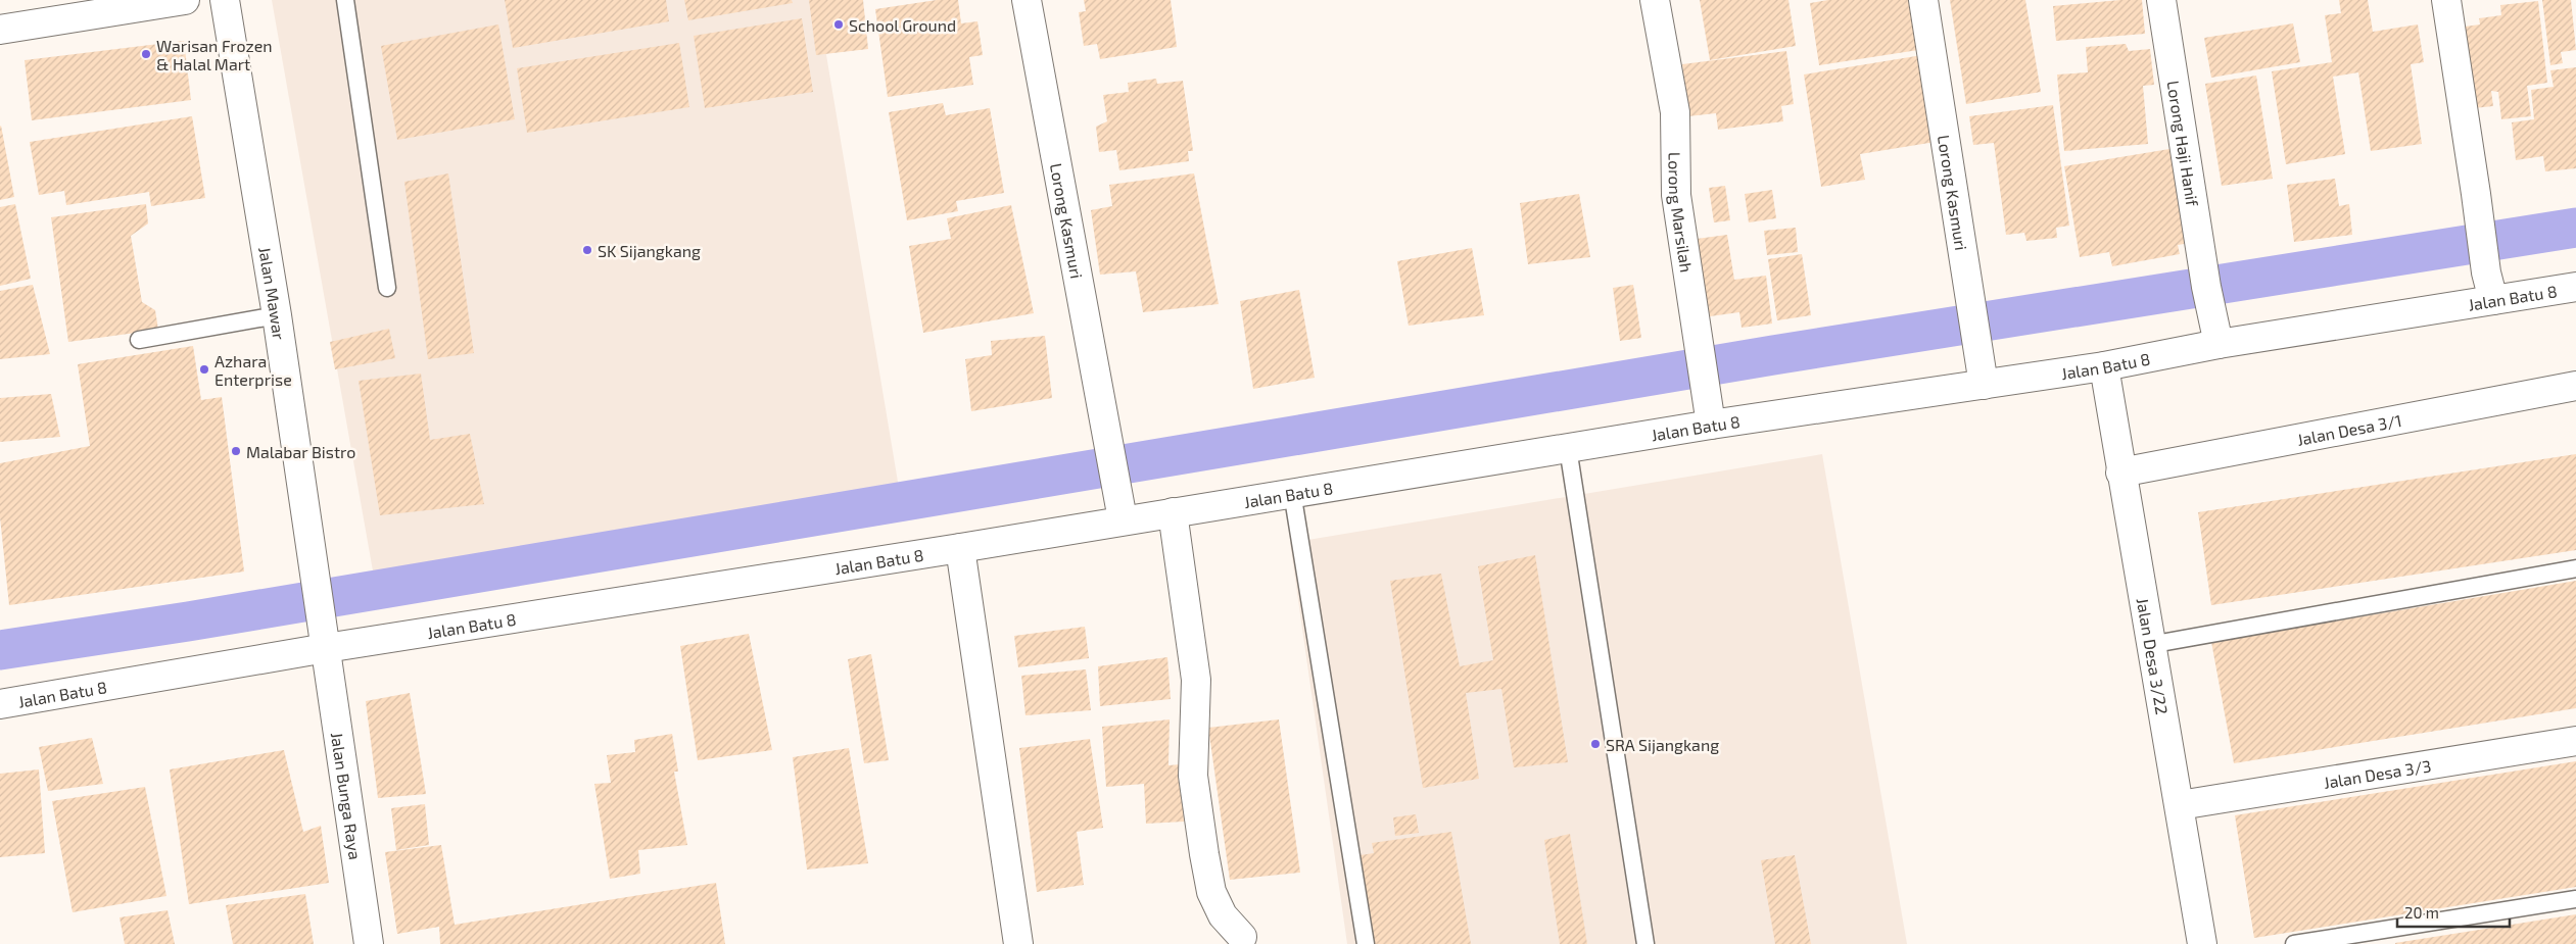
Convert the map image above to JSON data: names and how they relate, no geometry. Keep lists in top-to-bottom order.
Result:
{
  "streets": {
    "street": [
      "Lorong Haji Hanif",
      "Lorong Kasmuri",
      "Lorong Marsilah",
      "Jalan Mawar",
      "Jalan Batu 8",
      "Jalan Desa 3/1",
      "Jalan Desa 3/22",
      "Jalan Desa 3/3",
      "Jalan Bunga Raya"
    ]
  },
  "crossings": [
    ["Lorong Haji Hanif", "Jalan Batu 8"],
    ["Lorong Kasmuri", "Jalan Batu 8"],
    ["Lorong Marsilah", "Jalan Batu 8"],
    ["Jalan Mawar", "Jalan Batu 8"],
    ["Jalan Mawar", "Jalan Bunga Raya"],
    ["Jalan Batu 8", "Jalan Desa 3/22"],
    ["Jalan Batu 8", "Jalan Bunga Raya"],
    ["Jalan Desa 3/1", "Jalan Desa 3/22"],
    ["Jalan Desa 3/22", "Jalan Desa 3/3"]
  ],
  "places": [
    "School Ground",
    "Warisan Frozen & Halal Mart",
    "SK Sijangkang",
    "Azhara Enterprise",
    "Malabar Bistro",
    "SRA Sijangkang"
  ],
  "scale_bar": "20 m"
}
